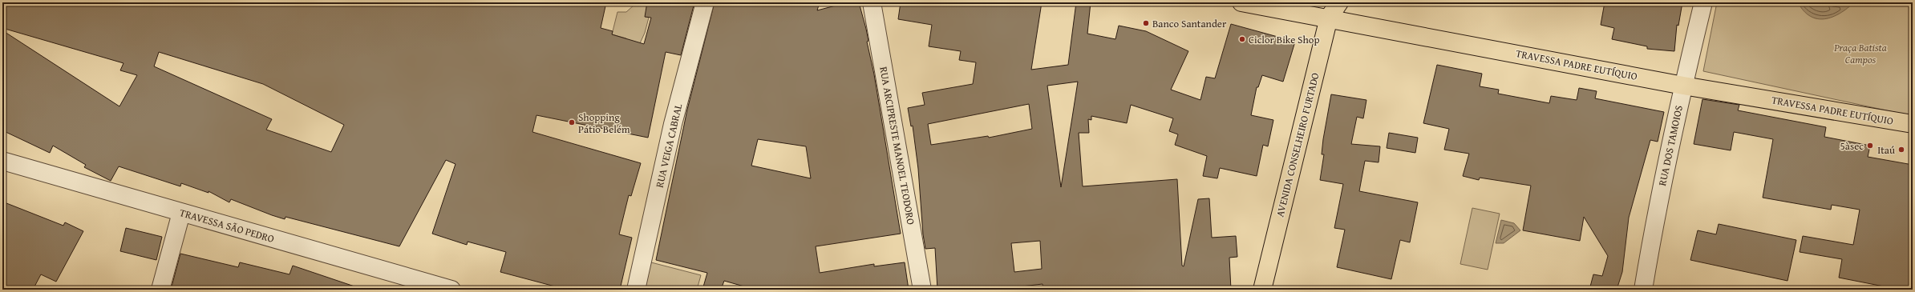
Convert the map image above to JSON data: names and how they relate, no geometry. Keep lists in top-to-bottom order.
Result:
{
  "streets": {
    "main road": ["TRAVESSA PADRE EUTÍQUIO", "AVENIDA CONSELHEIRO FURTADO"],
    "street": [
      "RUA VEIGA CABRAL",
      "RUA ARCIPRESTE MANOEL TEODORO",
      "RUA DOS TAMOIOS",
      "TRAVESSA SÃO PEDRO"
    ]
  },
  "crossings": [
    ["TRAVESSA PADRE EUTÍQUIO", "AVENIDA CONSELHEIRO FURTADO"],
    ["TRAVESSA PADRE EUTÍQUIO", "RUA DOS TAMOIOS"]
  ],
  "parks": ["Praça Batista Campos"],
  "places": [
    "Banco Santander",
    "Ciclor Bike Shop",
    "Shopping Pátio Belém",
    "5àsec",
    "Itaú"
  ]
}
